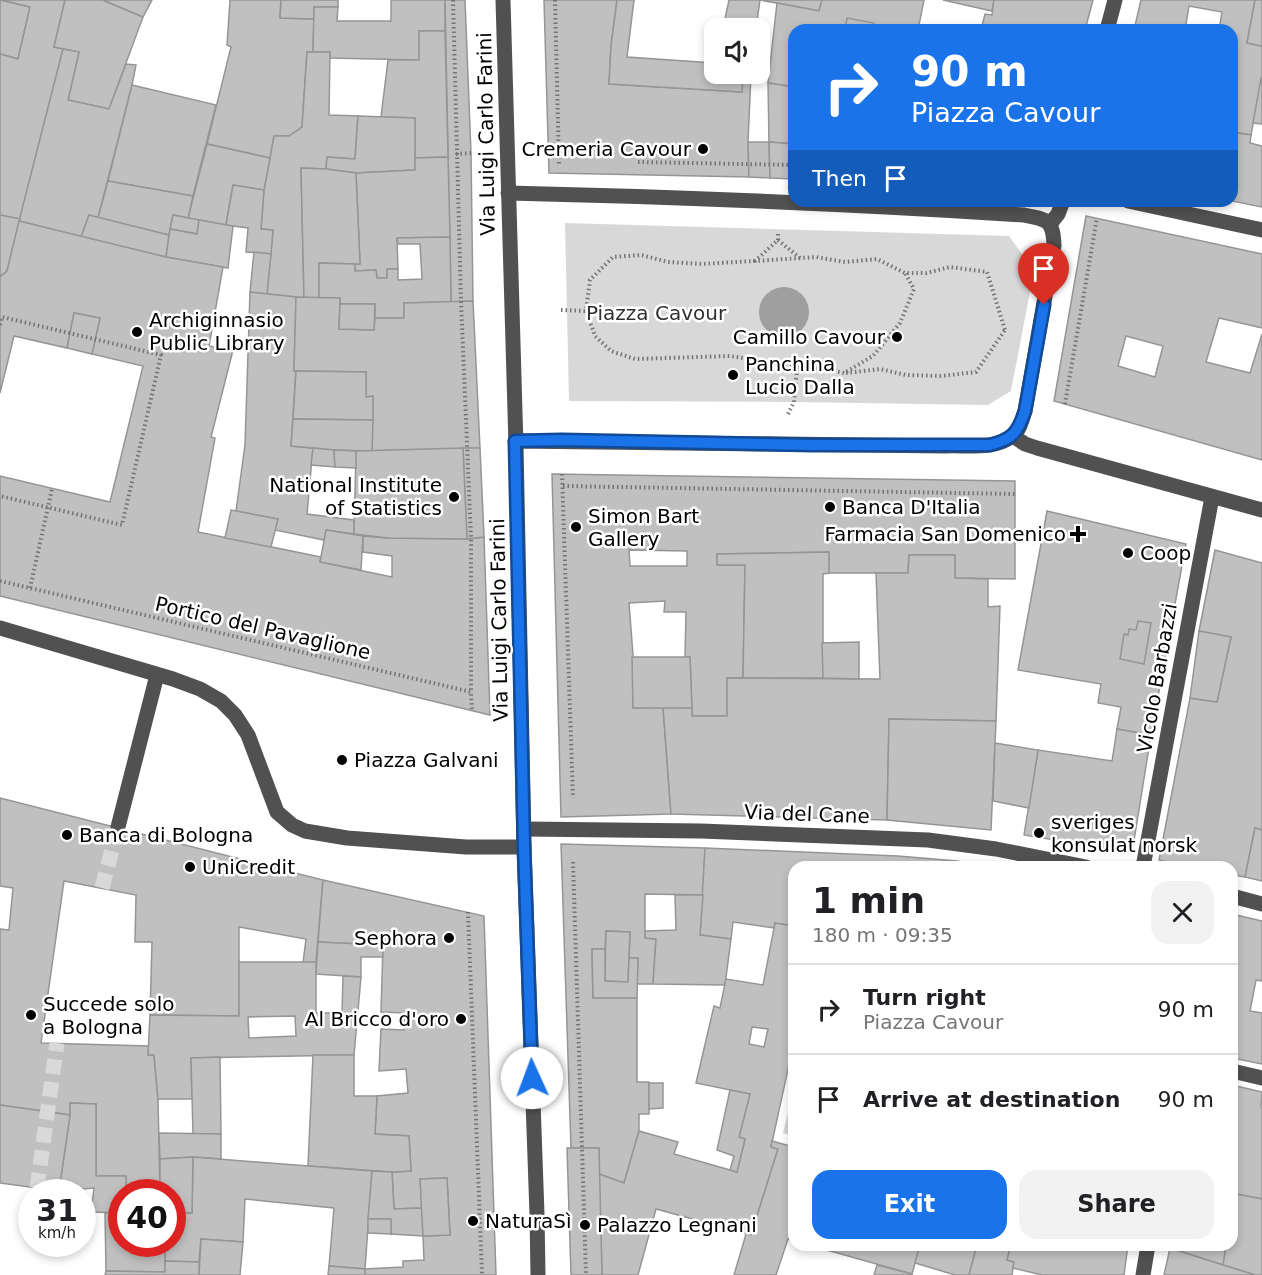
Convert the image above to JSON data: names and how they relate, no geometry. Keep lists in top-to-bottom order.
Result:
{
  "streets": {
    "street": ["Via Luigi Carlo Farini", "Vicolo Barbazzi", "Via del Cane"],
    "path": ["Portico del Pavaglione"]
  },
  "crossings": [
    ["Via Luigi Carlo Farini", "Via del Cane"]
  ],
  "parks": ["Piazza Cavour"],
  "places": {
    "other": [
      "Cremeria Cavour",
      "Archiginnasio Public Library",
      "Camillo Cavour",
      "Panchina Lucio Dalla",
      "National Institute of Statistics",
      "Banca D'Italia",
      "Simon Bart Gallery",
      "Coop",
      "Piazza Galvani",
      "sveriges konsulat norsk",
      "Banca di Bologna",
      "UniCredit",
      "Sephora",
      "Succede solo a Bologna",
      "Al Bricco d'oro",
      "NaturaSì",
      "Palazzo Legnani"
    ],
    "health": ["Farmacia San Domenico"]
  },
  "page": {
    "turn": ["90 m", "Piazza Cavour"],
    "then": "Then",
    "heading": ["1 min", "180 m · 09:35"],
    "list": [
      {
        "name": "Turn right",
        "note": "Piazza Cavour",
        "value": "90 m"
      },
      {
        "name": "Arrive at destination",
        "value": "90 m"
      }
    ],
    "buttons": ["Exit", "Share"],
    "speed": "31 km/h",
    "limit": "40"
  }
}
